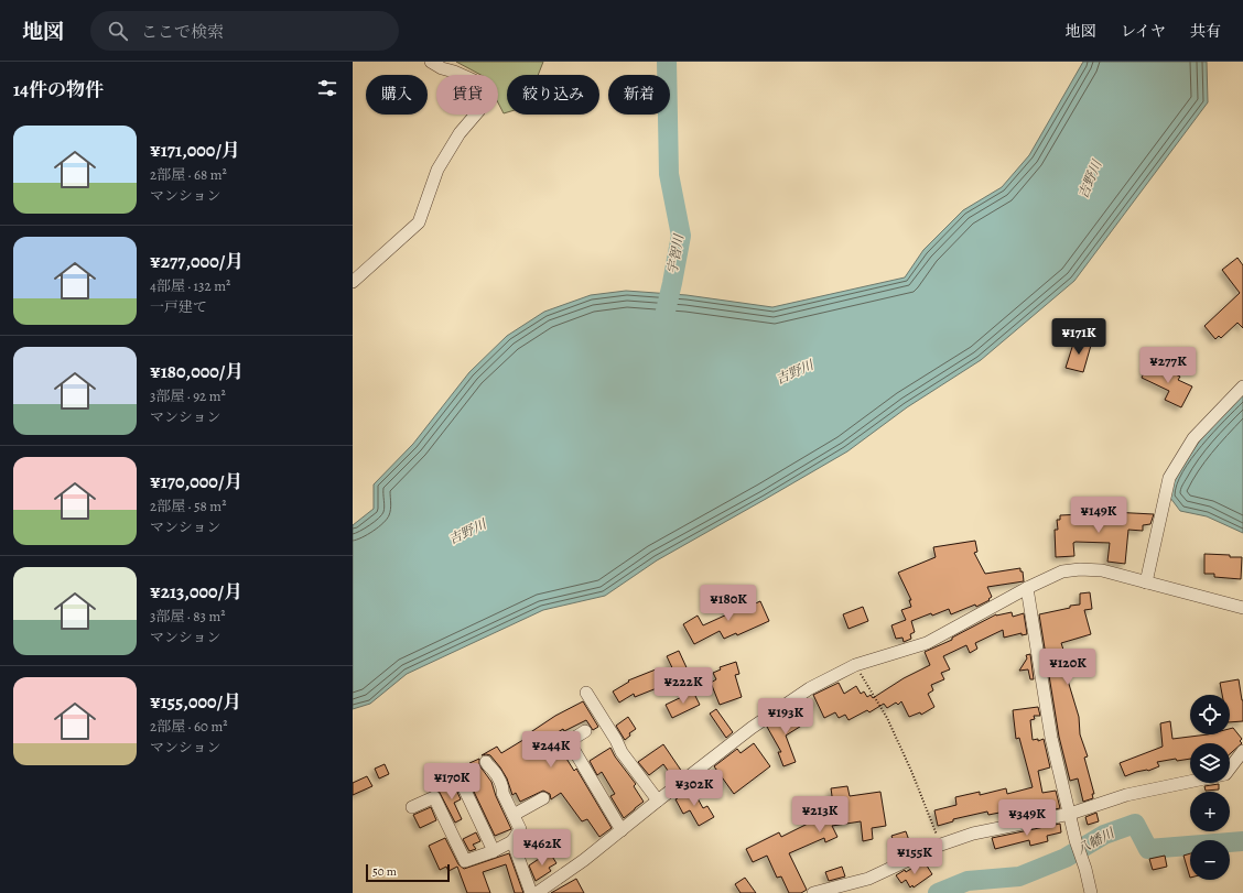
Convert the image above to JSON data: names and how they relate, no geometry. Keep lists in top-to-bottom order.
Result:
{
  "water": ["吉野川", "宇智川", "八幡川"],
  "scale_bar": "50 m",
  "page": {
    "header": "地図",
    "search": "ここで検索",
    "nav": ["地図", "レイヤ", "共有"],
    "heading": "14件の物件",
    "chip": [
      "購入",
      "賃貸",
      "絞り込み",
      "新着"
    ],
    "list": [
      {
        "name": "¥171,000/月",
        "note": "2部屋 · 68 m² · マンション"
      },
      {
        "name": "¥277,000/月",
        "note": "4部屋 · 132 m² · 一戸建て"
      },
      {
        "name": "¥180,000/月",
        "note": "3部屋 · 92 m² · マンション"
      },
      {
        "name": "¥170,000/月",
        "note": "2部屋 · 58 m² · マンション"
      },
      {
        "name": "¥213,000/月",
        "note": "3部屋 · 83 m² · マンション"
      },
      {
        "name": "¥155,000/月",
        "note": "2部屋 · 60 m² · マンション"
      }
    ],
    "price": [
      "¥171K",
      "¥277K",
      "¥149K",
      "¥180K",
      "¥120K",
      "¥222K",
      "¥193K",
      "¥244K",
      "¥170K",
      "¥302K",
      "¥213K",
      "¥349K",
      "¥462K",
      "¥155K"
    ],
    "map_buttons": ["+", "−"],
    "scale": "50 m"
  }
}
